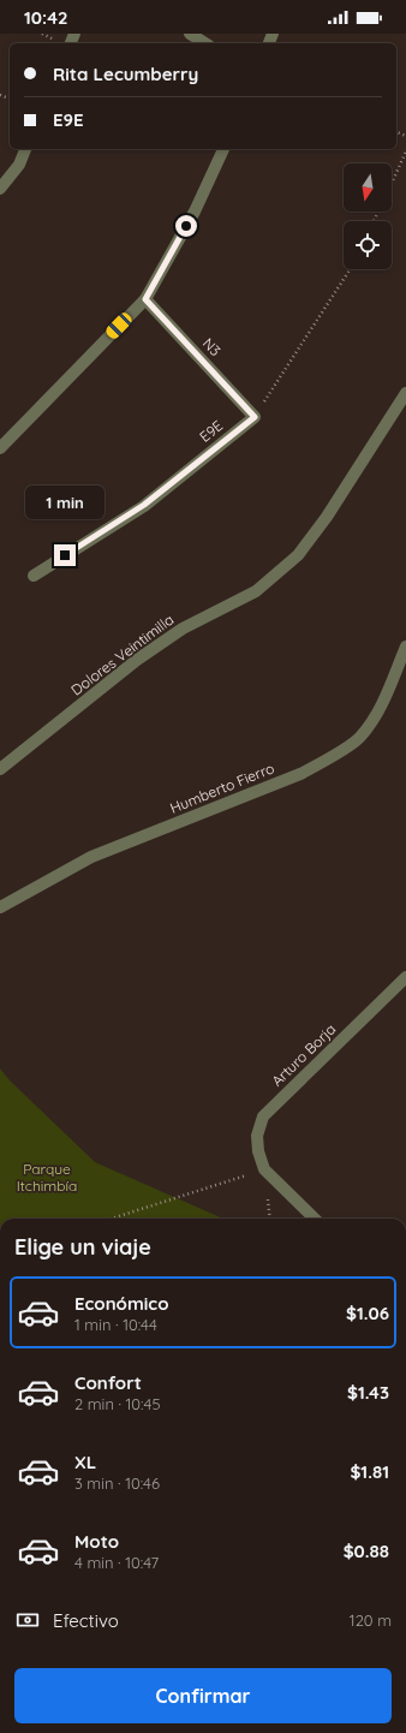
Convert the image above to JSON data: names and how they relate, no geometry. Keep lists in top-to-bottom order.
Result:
{
  "streets": {
    "street": [
      "N3",
      "E9E",
      "Dolores Veintimilla",
      "Humberto Fierro",
      "Arturo Borja"
    ]
  },
  "crossings": [
    ["N3", "E9E"]
  ],
  "parks": ["Parque Itchimbía"],
  "north": "bottom",
  "page": {
    "status": "10:42",
    "banner": ["Rita Lecumberry", "E9E"],
    "bubble": "1 min",
    "heading": "Elige un viaje",
    "list": [
      {
        "name": "Económico",
        "note": "1 min · 10:44",
        "value": "$1.06"
      },
      {
        "name": "Confort",
        "note": "2 min · 10:45",
        "value": "$1.43"
      },
      {
        "name": "XL",
        "note": "3 min · 10:46",
        "value": "$1.81"
      },
      {
        "name": "Moto",
        "note": "4 min · 10:47",
        "value": "$0.88"
      }
    ],
    "pay": ["Efectivo", "120 m"],
    "buttons": "Confirmar"
  }
}
